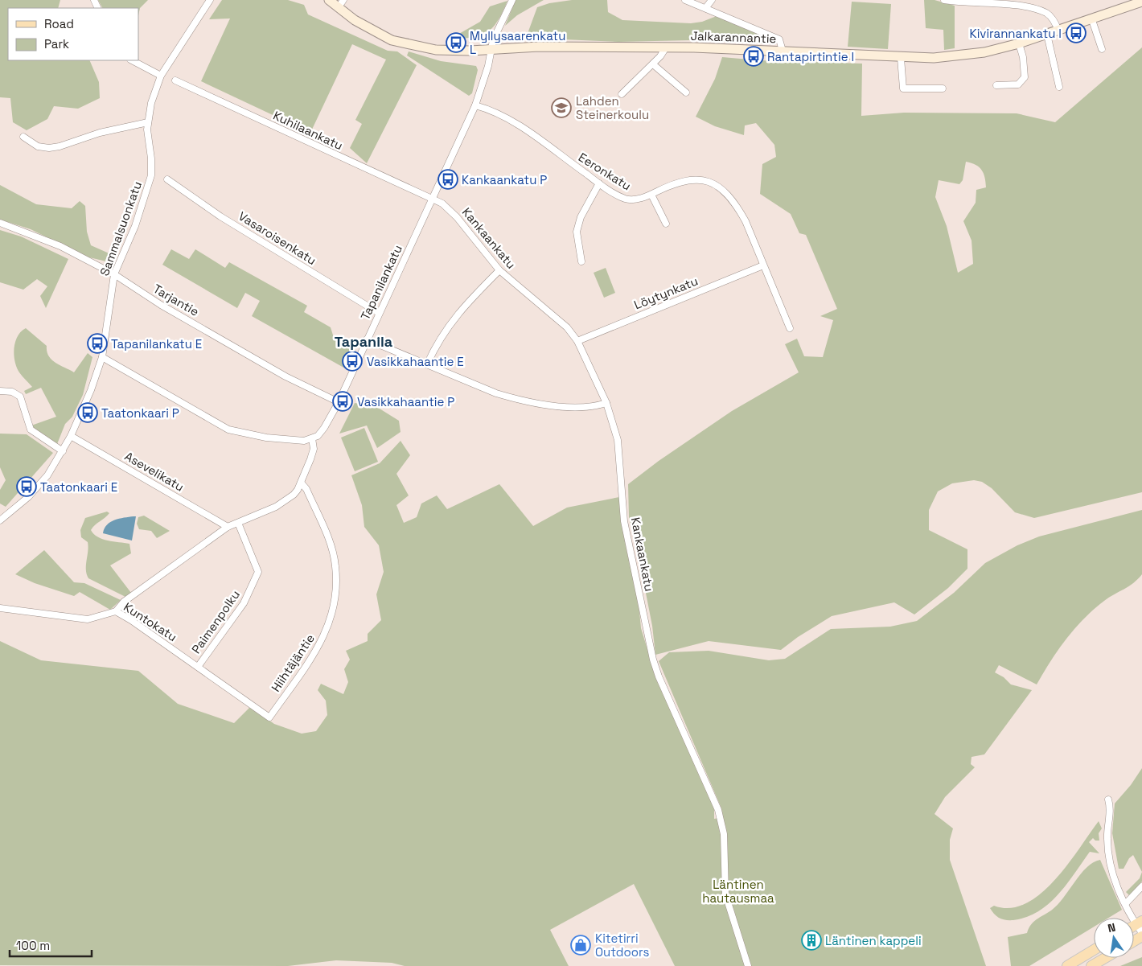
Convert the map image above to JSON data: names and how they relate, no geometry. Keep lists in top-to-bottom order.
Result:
{
  "streets": {
    "main road": ["Jalkarannantie"],
    "street": [
      "Kuhilaankatu",
      "Eeronkatu",
      "Sammalsuonkatu",
      "Vasaroisenkatu",
      "Kankaankatu",
      "Tapanilankatu",
      "Löytynkatu",
      "Tarjantie",
      "Asevelikatu",
      "Kuntokatu",
      "Paimenpolku",
      "Hiihtäjäntie"
    ]
  },
  "crossings": [
    ["Jalkarannantie", "Tapanilankatu"],
    ["Kuhilaankatu", "Kankaankatu"],
    ["Kuhilaankatu", "Tapanilankatu"],
    ["Eeronkatu", "Tapanilankatu"],
    ["Eeronkatu", "Löytynkatu"],
    ["Sammalsuonkatu", "Tarjantie"],
    ["Sammalsuonkatu", "Asevelikatu"],
    ["Vasaroisenkatu", "Tapanilankatu"],
    ["Kankaankatu", "Tapanilankatu"],
    ["Kankaankatu", "Löytynkatu"],
    ["Tapanilankatu", "Tarjantie"],
    ["Kuntokatu", "Paimenpolku"],
    ["Kuntokatu", "Hiihtäjäntie"]
  ],
  "districts": ["Tapanila"],
  "parks": ["Läntinen hautausmaa"],
  "places": {
    "bus stop": [
      "Kivirannankatu I",
      "Myllysaarenkatu L",
      "Rantapirtintie I",
      "Kankaankatu P",
      "Tapanilankatu E",
      "Vasikkahaantie E",
      "Vasikkahaantie P",
      "Taatonkaari P",
      "Taatonkaari E"
    ],
    "school or university": ["Lahden Steinerkoulu"],
    "building": ["Läntinen kappeli"],
    "shop": ["Kitetirri Outdoors"]
  },
  "legend": ["Road", "Park"],
  "scale_bar": "100 m",
  "north": "top"
}
